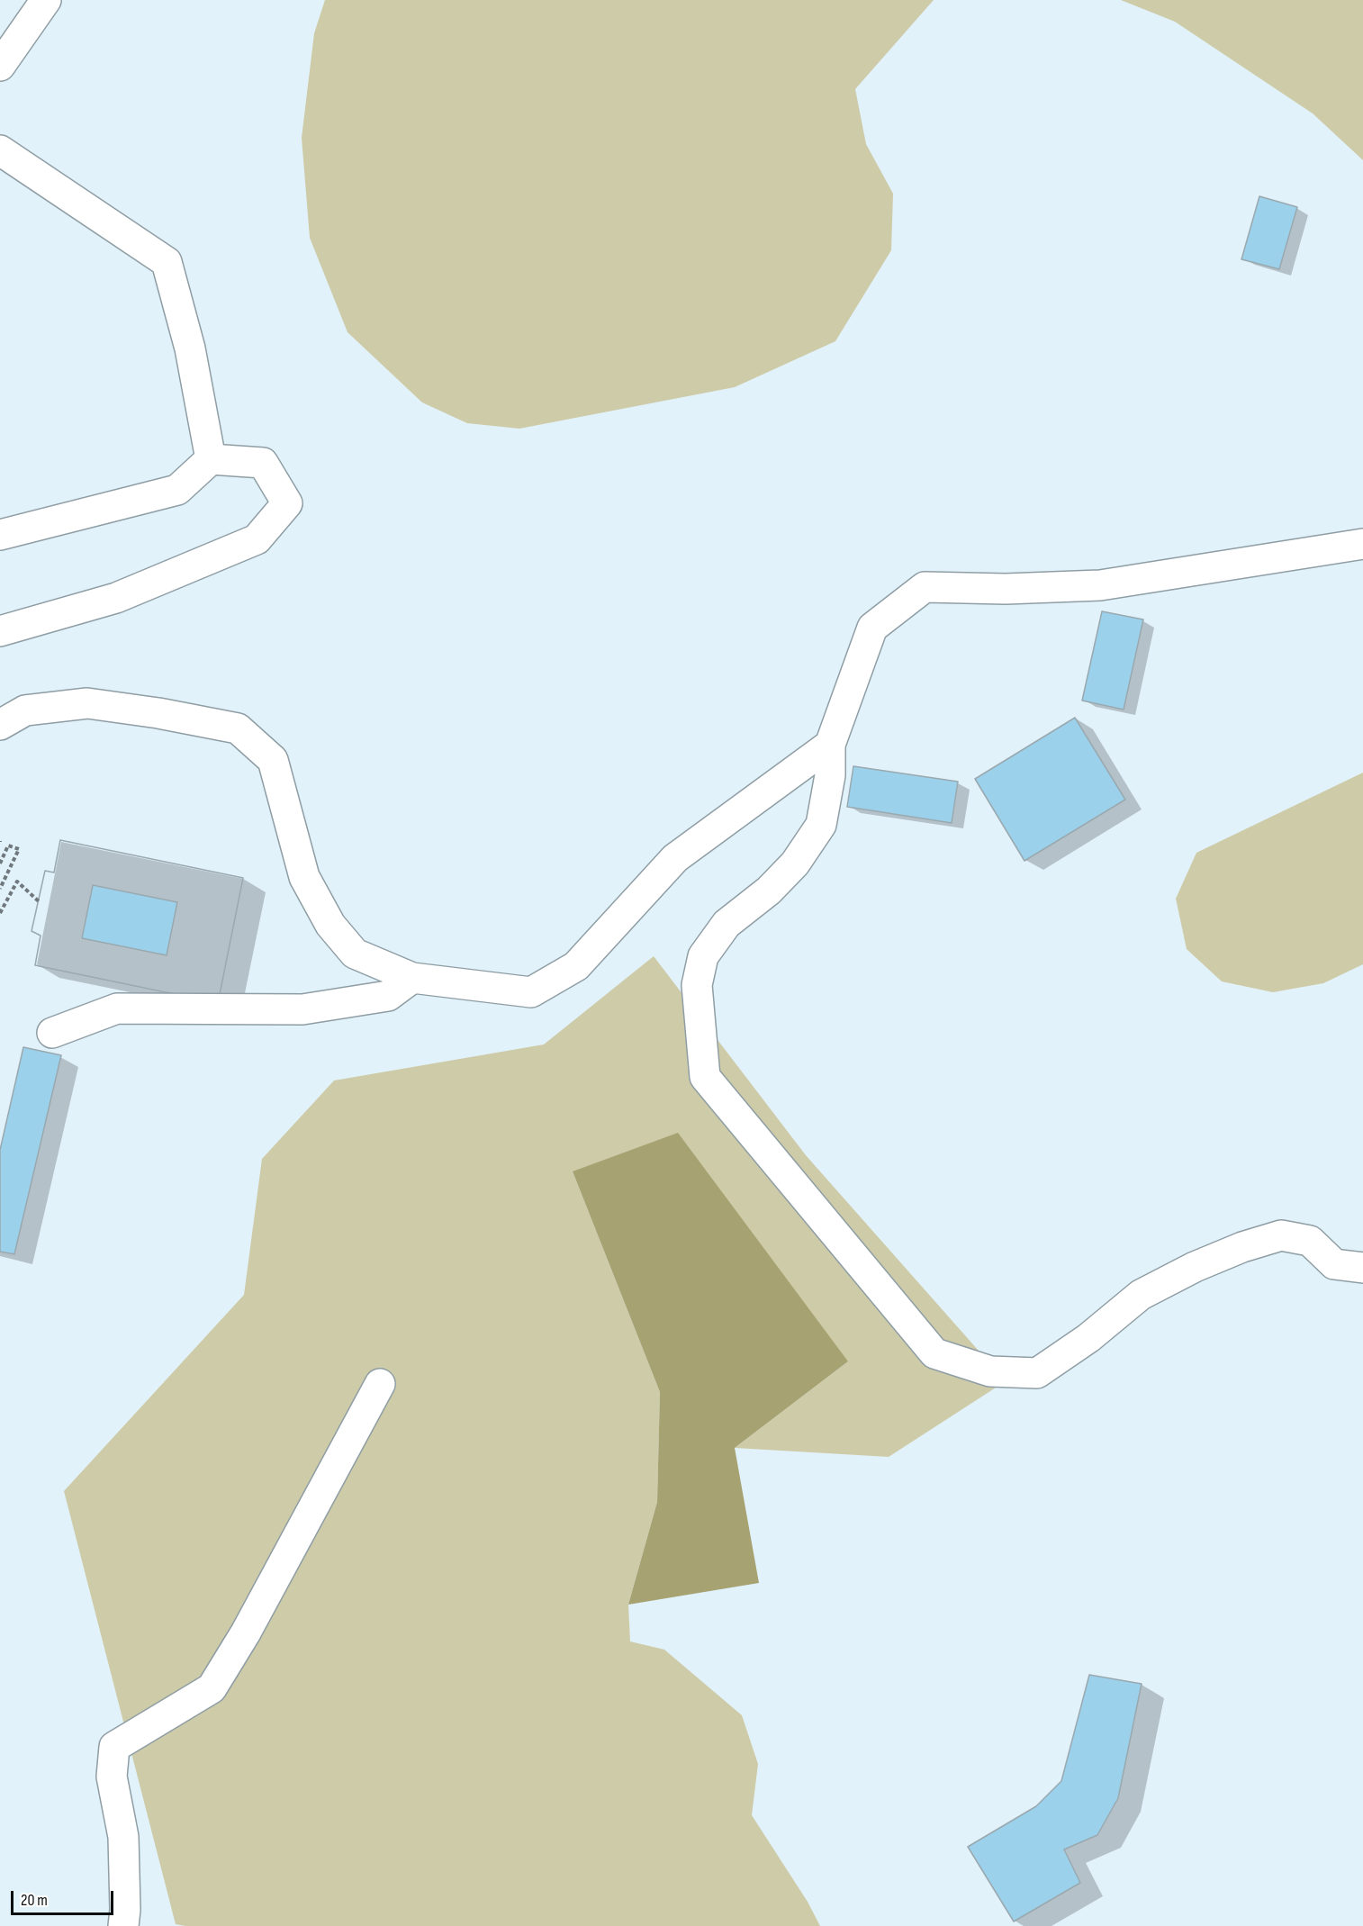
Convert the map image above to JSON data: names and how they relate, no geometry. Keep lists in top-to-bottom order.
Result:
{
  "scale_bar": "20 m"
}
